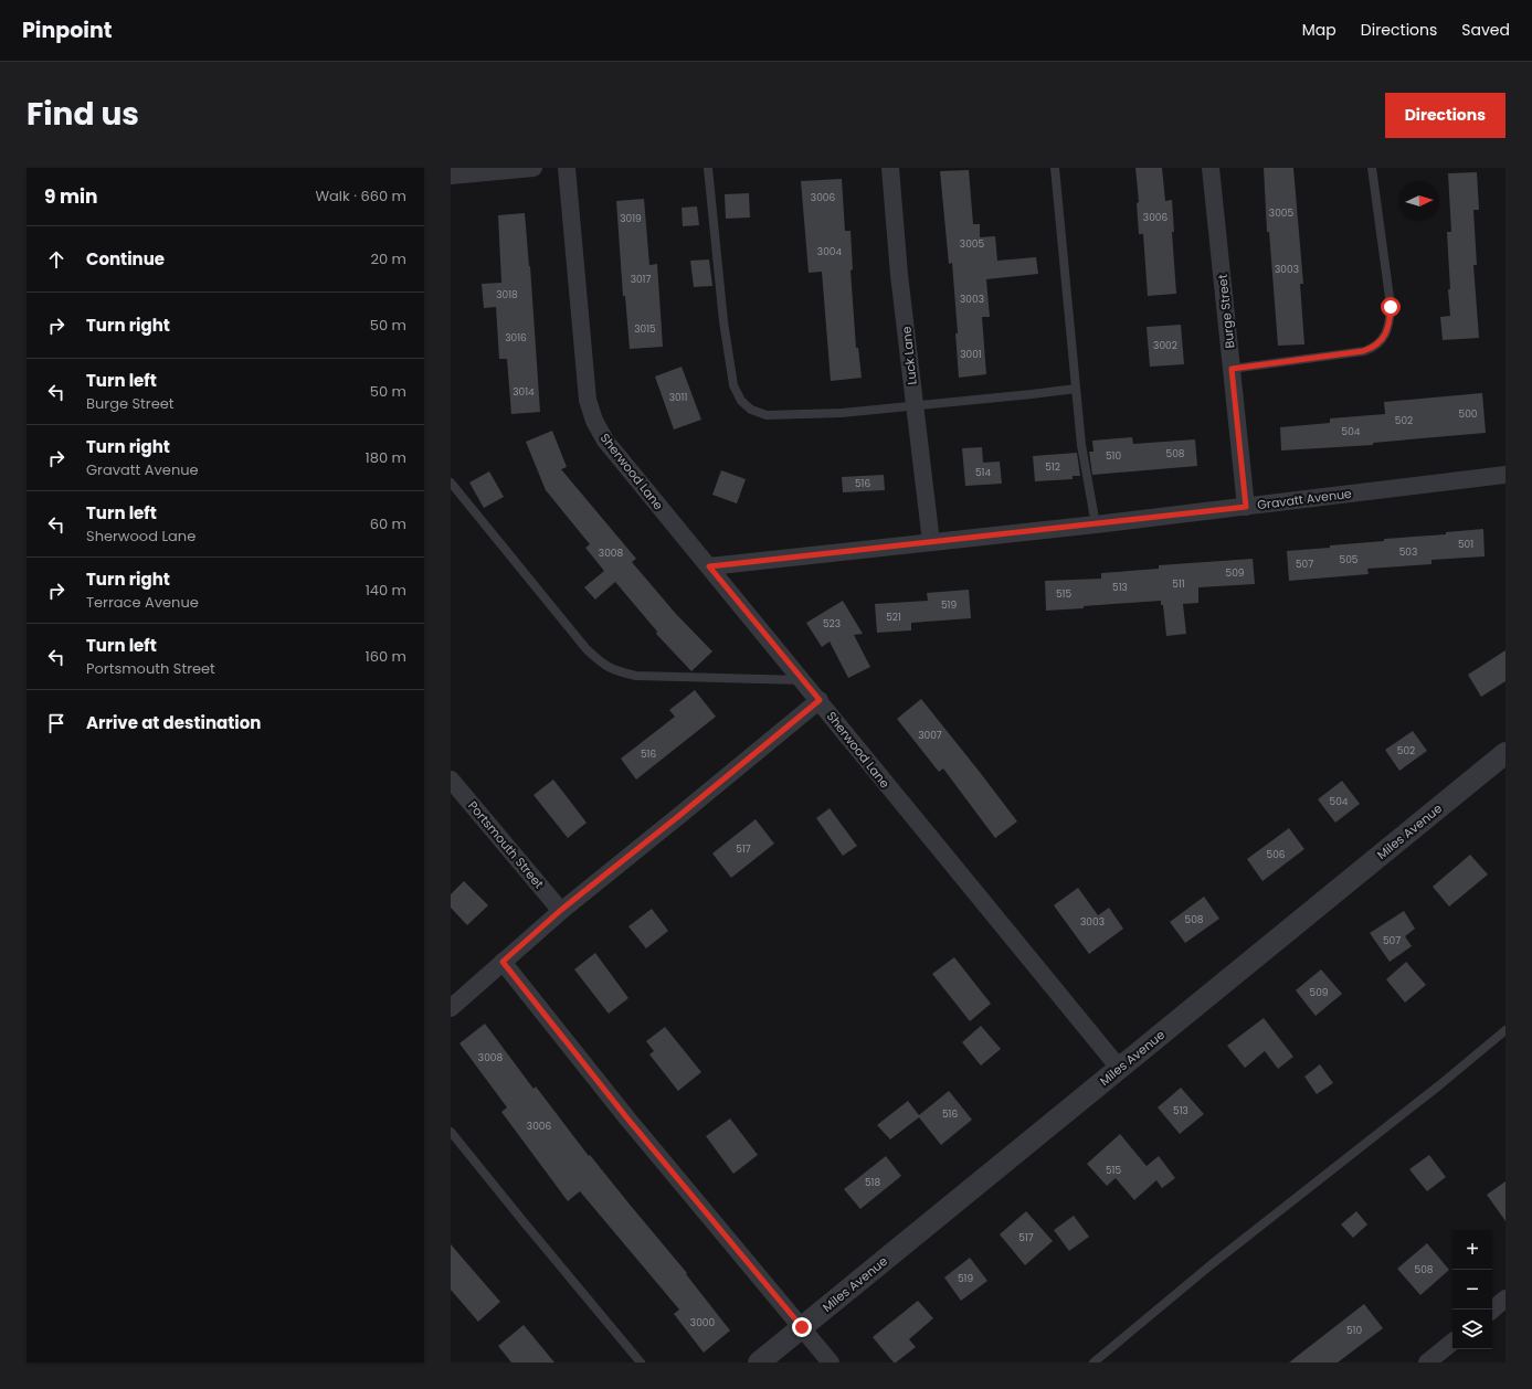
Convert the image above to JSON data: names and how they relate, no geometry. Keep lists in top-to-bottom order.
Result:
{
  "streets": {
    "street": [
      "Burge Street",
      "Luck Lane",
      "Sherwood Lane",
      "Gravatt Avenue",
      "Miles Avenue",
      "Portsmouth Street"
    ]
  },
  "crossings": [
    ["Burge Street", "Gravatt Avenue"],
    ["Luck Lane", "Gravatt Avenue"],
    ["Sherwood Lane", "Gravatt Avenue"],
    ["Sherwood Lane", "Miles Avenue"]
  ],
  "house_numbers": [
    "3006",
    "3005",
    "3006",
    "3019",
    "3005",
    "3004",
    "3003",
    "3017",
    "3018",
    "3003",
    "3015",
    "3016",
    "3002",
    "3001",
    "3014",
    "3011",
    "500",
    "502",
    "504",
    "508",
    "510",
    "512",
    "514",
    "516",
    "501",
    "503",
    "3008",
    "505",
    "507",
    "509",
    "511",
    "513",
    "515",
    "519",
    "521",
    "523",
    "3007",
    "502",
    "516",
    "504",
    "517",
    "506",
    "508",
    "3003",
    "507",
    "509",
    "3008",
    "513",
    "516",
    "3006",
    "515",
    "518",
    "517",
    "508",
    "519",
    "3000",
    "510"
  ],
  "north": "right",
  "page": {
    "header": "Pinpoint",
    "nav": ["Map", "Directions", "Saved"],
    "title": "Find us",
    "buttons": "Directions",
    "heading": ["9 min", "Walk · 660 m"],
    "list": [
      ["Continue", "20 m"],
      ["Turn right", "50 m"],
      ["Turn left", "Burge Street", "50 m"],
      ["Turn right", "Gravatt Avenue", "180 m"],
      ["Turn left", "Sherwood Lane", "60 m"],
      ["Turn right", "Terrace Avenue", "140 m"],
      ["Turn left", "Portsmouth Street", "160 m"],
      "Arrive at destination"
    ],
    "map_buttons": ["+", "−"]
  }
}
